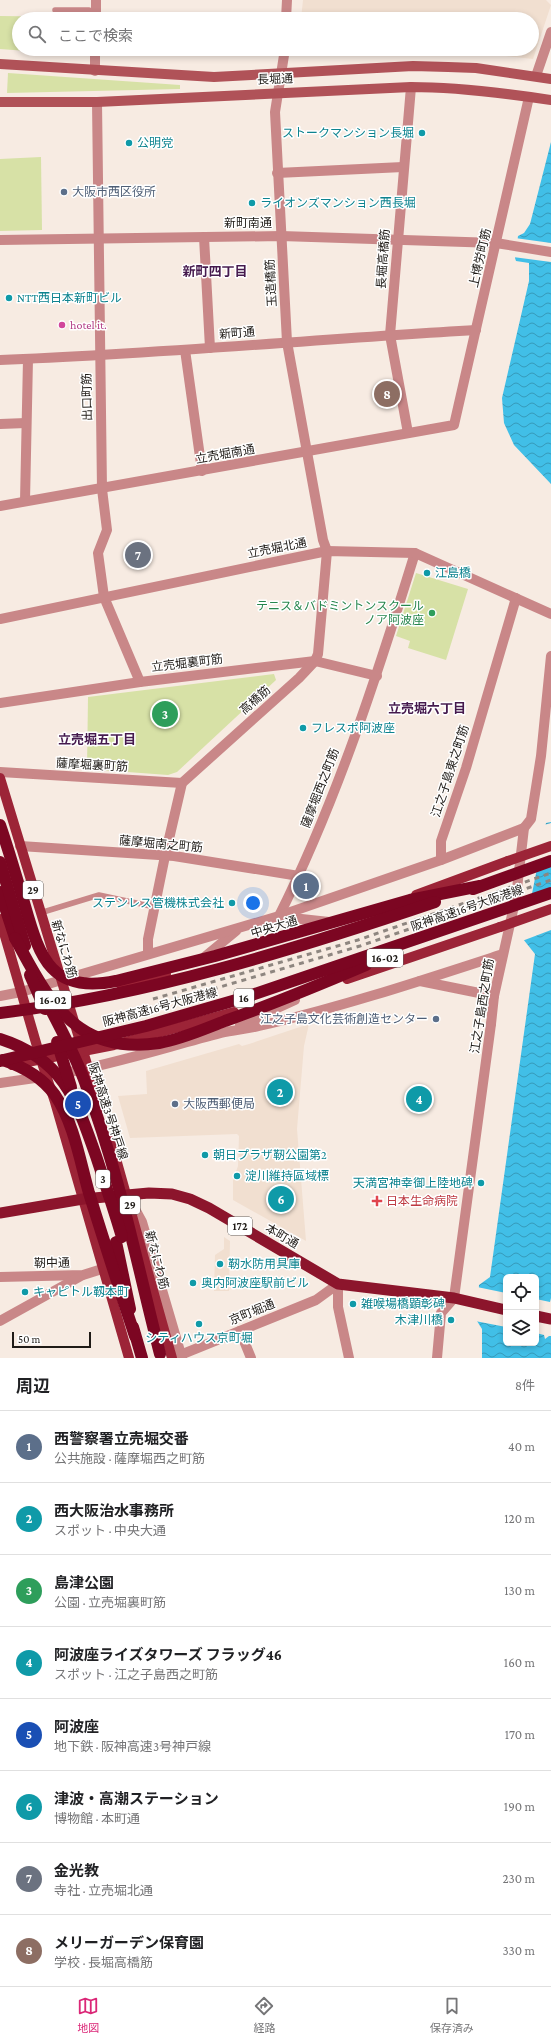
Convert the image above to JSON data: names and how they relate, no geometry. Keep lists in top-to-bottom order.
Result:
{
  "streets": {
    "highway": [
      "阪神高速16号大阪港線",
      "16-02",
      "16",
      "阪神高速3号神戸線",
      "3",
      "172",
      "本町通"
    ],
    "main road": [
      "長堀通",
      "29",
      "中央大通",
      "新なにわ筋"
    ],
    "street": [
      "新町南通",
      "上博労町筋",
      "長堀高橋筋",
      "玉造橋筋",
      "新町通",
      "出口町筋",
      "立売堀南通",
      "立売堀北通",
      "立売堀裏町筋",
      "高橋筋",
      "薩摩堀裏町筋",
      "江之子島東之町筋",
      "薩摩堀西之町筋",
      "薩摩堀南之町筋",
      "江之子島西之町筋",
      "靭中通",
      "京町堀通"
    ]
  },
  "crossings": [
    ["長堀通", "上博労町筋"],
    ["長堀通", "長堀高橋筋"],
    ["長堀通", "玉造橋筋"],
    ["長堀通", "出口町筋"],
    ["新町南通", "上博労町筋"],
    ["新町南通", "長堀高橋筋"],
    ["新町南通", "玉造橋筋"],
    ["新町南通", "出口町筋"],
    ["上博労町筋", "新町通"],
    ["上博労町筋", "立売堀南通"],
    ["長堀高橋筋", "新町通"],
    ["長堀高橋筋", "立売堀南通"],
    ["玉造橋筋", "新町通"],
    ["玉造橋筋", "立売堀南通"],
    ["新町通", "出口町筋"],
    ["出口町筋", "立売堀南通"],
    ["出口町筋", "立売堀北通"],
    ["出口町筋", "立売堀裏町筋"],
    ["立売堀北通", "江之子島東之町筋"],
    ["立売堀北通", "薩摩堀西之町筋"],
    ["立売堀裏町筋", "高橋筋"],
    ["立売堀裏町筋", "薩摩堀西之町筋"],
    ["高橋筋", "薩摩堀裏町筋"],
    ["薩摩堀西之町筋", "薩摩堀南之町筋"],
    ["薩摩堀南之町筋", "新なにわ筋"],
    ["阪神高速16号大阪港線", "16-02"],
    ["阪神高速16号大阪港線", "3"],
    ["中央大通", "新なにわ筋"],
    ["新なにわ筋", "本町通"],
    ["新なにわ筋", "京町堀通"],
    ["16-02", "3"],
    ["江之子島西之町筋", "本町通"],
    ["本町通", "京町堀通"]
  ],
  "districts": ["新町四丁目", "立売堀六丁目", "立売堀五丁目"],
  "places": {
    "other": [
      "ストークマンション長堀",
      "公明党",
      "大阪市西区役所",
      "ライオンズマンション西長堀",
      "NTT西日本新町ビル",
      "hotel it.",
      "江島橋",
      "テニス＆バドミントンスクール ノア阿波座",
      "フレスポ阿波座",
      "ステンレス管機株式会社",
      "江之子島文化芸術創造センター",
      "大阪西郵便局",
      "朝日プラザ靭公園第2",
      "淀川維持區域標",
      "天満宮神幸御上陸地碑",
      "靭水防用具庫",
      "奥内阿波座駅前ビル",
      "キャピトル靱本町",
      "雑喉場橋顕彰碑",
      "木津川橋",
      "シティハウス京町堀"
    ],
    "health": ["日本生命病院"]
  },
  "scale_bar": "50 m",
  "page": {
    "search": "ここで検索",
    "pins": [
      "8",
      "7",
      "3",
      "1",
      "2",
      "4",
      "5",
      "6"
    ],
    "scale": "50 m",
    "heading": ["周辺", "8件"],
    "list": [
      {
        "mark": "1",
        "name": "西警察署立売堀交番",
        "note": "公共施設 · 薩摩堀西之町筋",
        "value": "40 m"
      },
      {
        "mark": "2",
        "name": "西大阪治水事務所",
        "note": "スポット · 中央大通",
        "value": "120 m"
      },
      {
        "mark": "3",
        "name": "島津公園",
        "note": "公園 · 立売堀裏町筋",
        "value": "130 m"
      },
      {
        "mark": "4",
        "name": "阿波座ライズタワーズ フラッグ46",
        "note": "スポット · 江之子島西之町筋",
        "value": "160 m"
      },
      {
        "mark": "5",
        "name": "阿波座",
        "note": "地下鉄 · 阪神高速3号神戸線",
        "value": "170 m"
      },
      {
        "mark": "6",
        "name": "津波・高潮ステーション",
        "note": "博物館 · 本町通",
        "value": "190 m"
      },
      {
        "mark": "7",
        "name": "金光教",
        "note": "寺社 · 立売堀北通",
        "value": "230 m"
      },
      {
        "mark": "8",
        "name": "メリーガーデン保育園",
        "note": "学校 · 長堀高橋筋",
        "value": "330 m"
      }
    ],
    "nav": ["地図", "経路", "保存済み"]
  }
}
